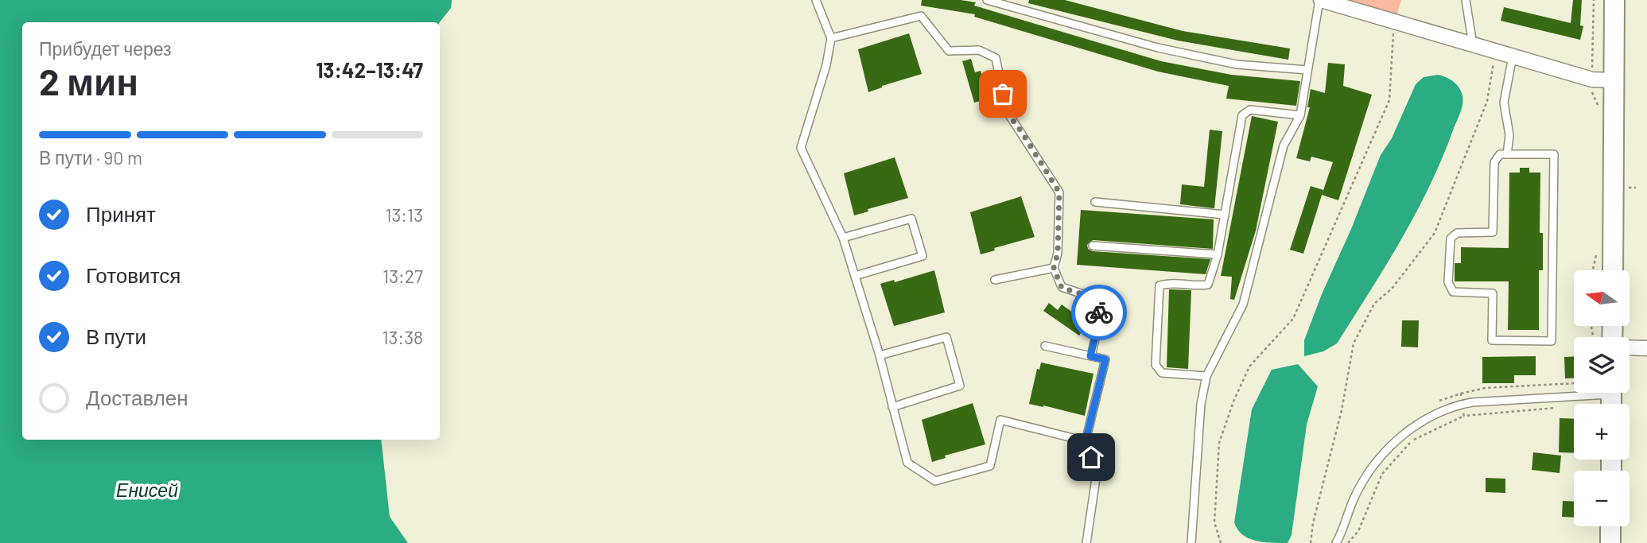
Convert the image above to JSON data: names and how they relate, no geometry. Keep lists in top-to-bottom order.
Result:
{
  "water": ["Енисей"],
  "north": "left",
  "page": {
    "heading": ["2 мин", "Прибудет через", "13:42–13:47"],
    "bar": "В пути · 90 m",
    "list": [
      ["Принят", "13:13"],
      ["Готовится", "13:27"],
      ["В пути", "13:38"],
      "Доставлен"
    ],
    "map_buttons": ["+", "−"]
  }
}
